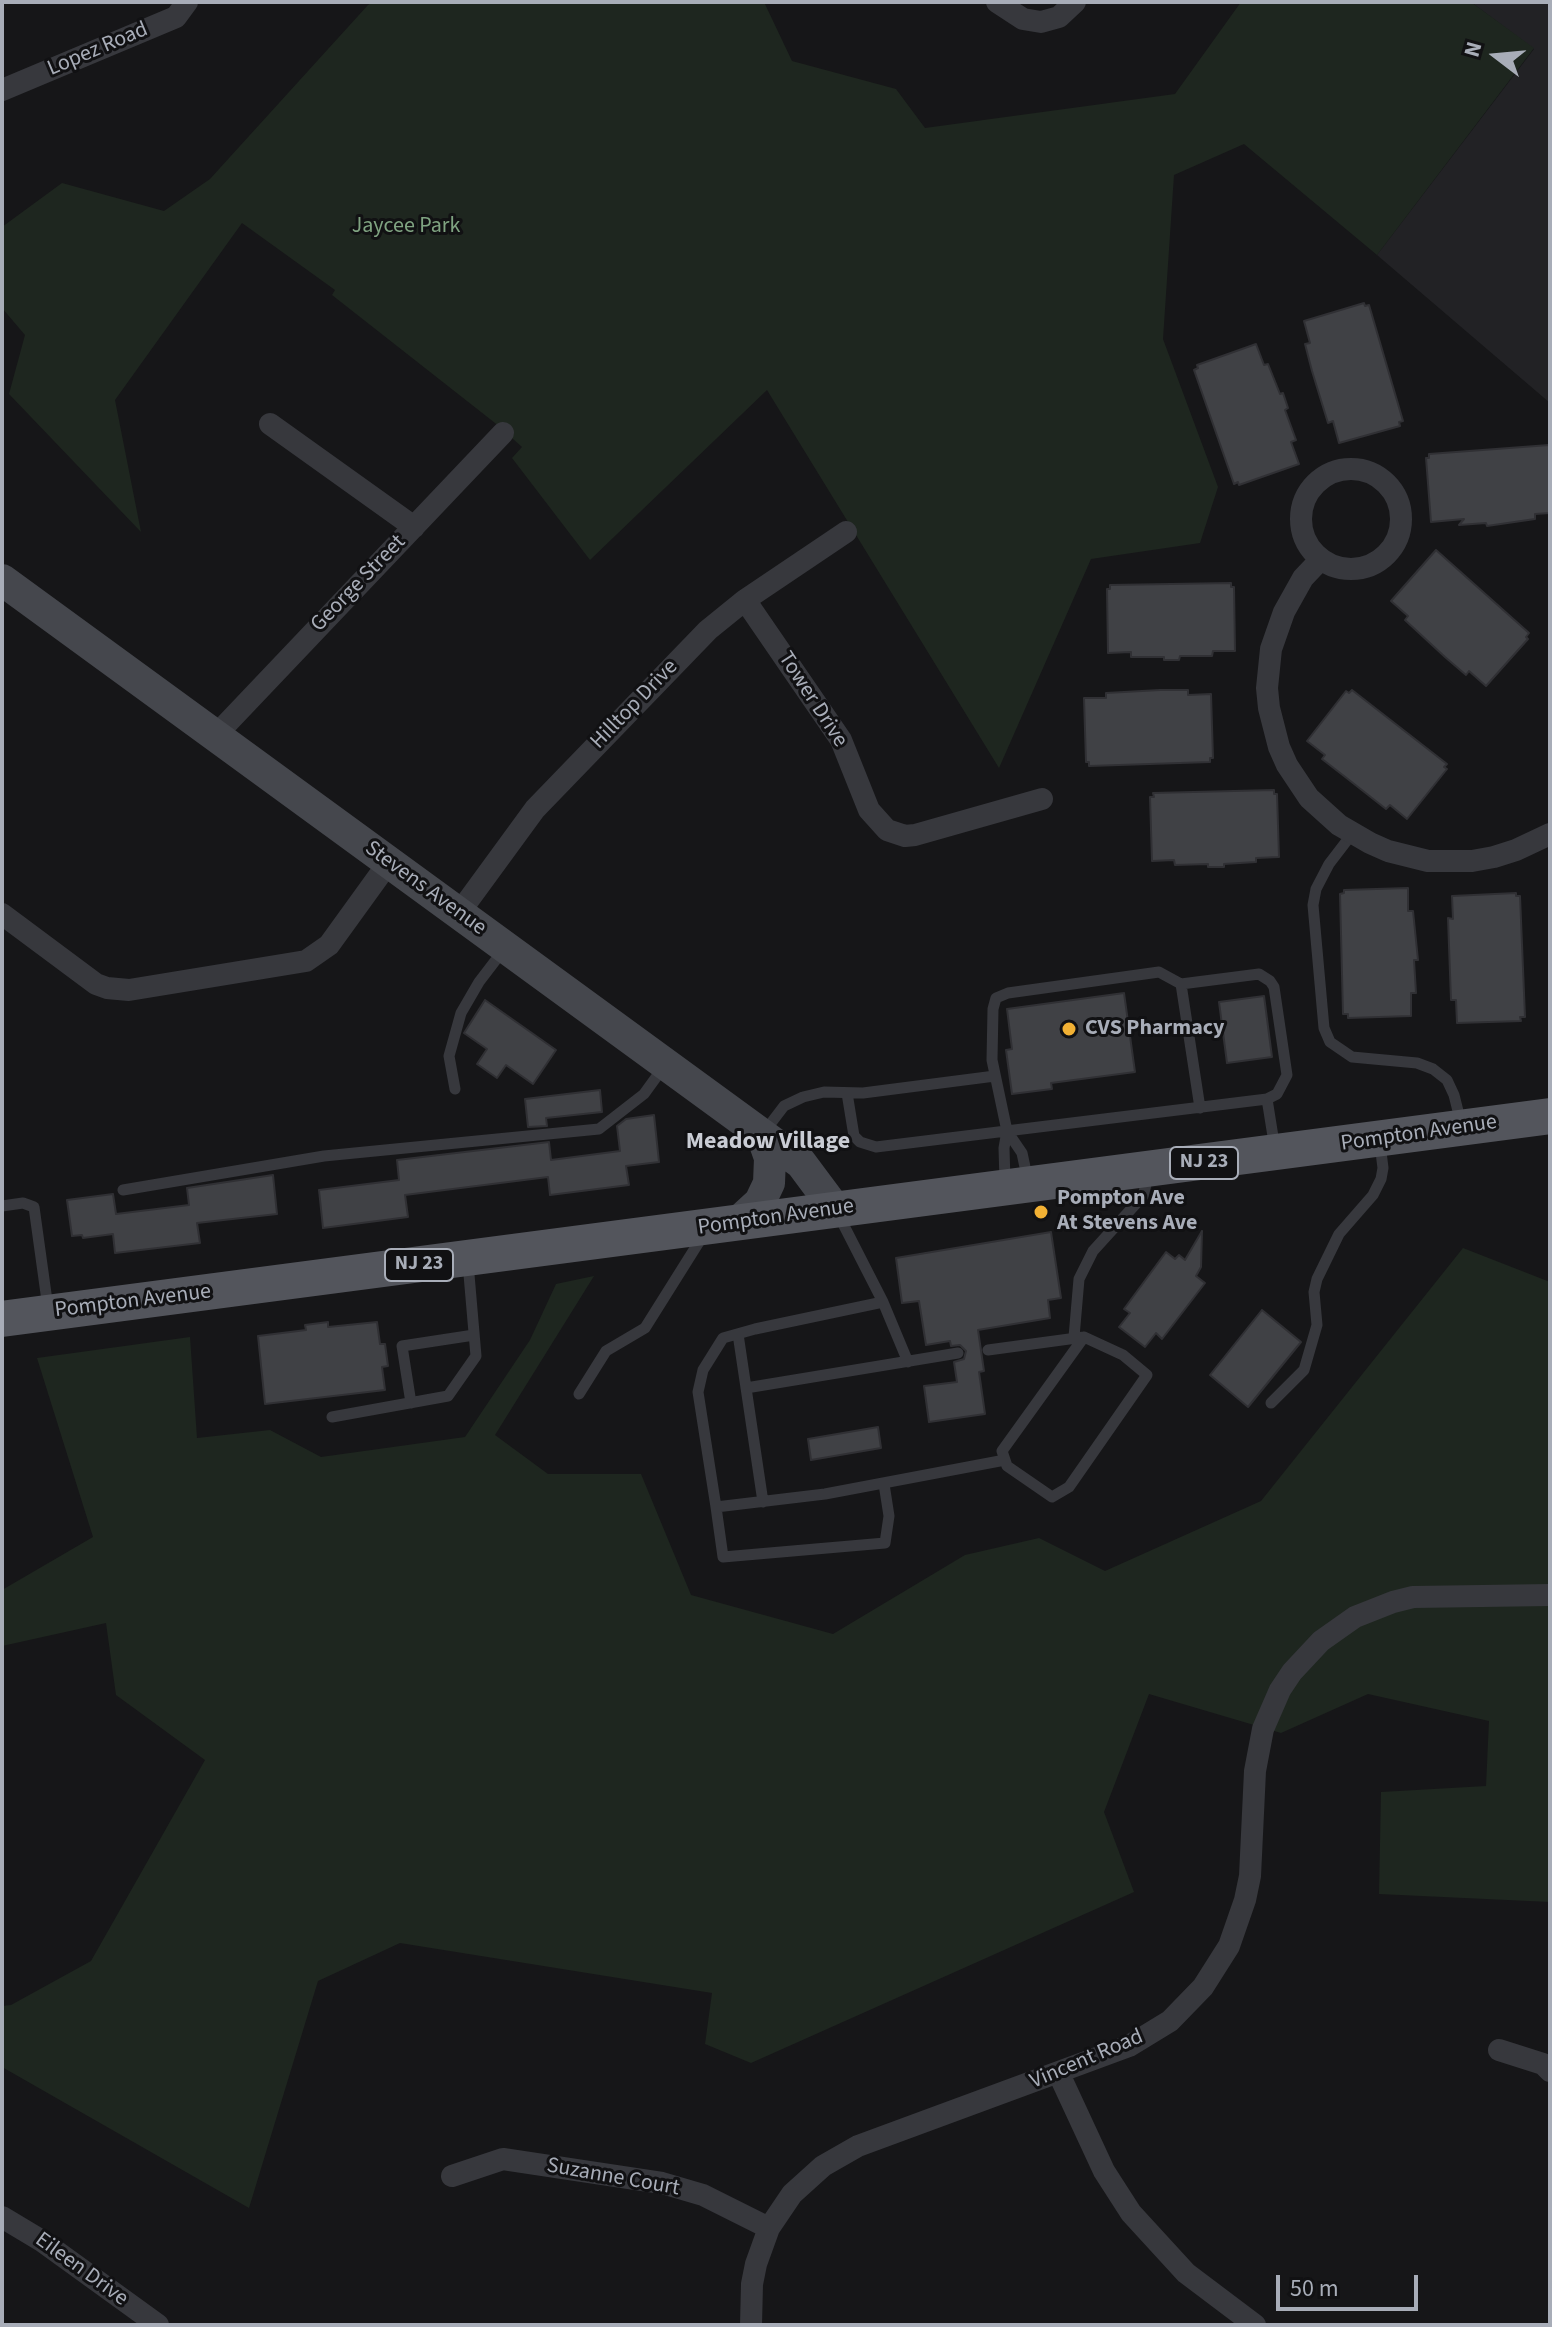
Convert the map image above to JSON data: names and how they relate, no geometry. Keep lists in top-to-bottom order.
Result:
{
  "streets": {
    "main road": ["Stevens Avenue", "Pompton Avenue", "NJ 23"],
    "street": [
      "Lopez Road",
      "George Street",
      "Tower Drive",
      "Hilltop Drive",
      "Vincent Road",
      "Suzanne Court",
      "Eileen Drive"
    ]
  },
  "crossings": [
    ["George Street", "Stevens Avenue"],
    ["Tower Drive", "Hilltop Drive"],
    ["Hilltop Drive", "Stevens Avenue"],
    ["Stevens Avenue", "Pompton Avenue"],
    ["Vincent Road", "Suzanne Court"]
  ],
  "districts": ["Meadow Village"],
  "parks": ["Jaycee Park"],
  "places": ["CVS Pharmacy", "Pompton Ave At Stevens Ave"],
  "scale_bar": "50 m",
  "north": "left"
}
